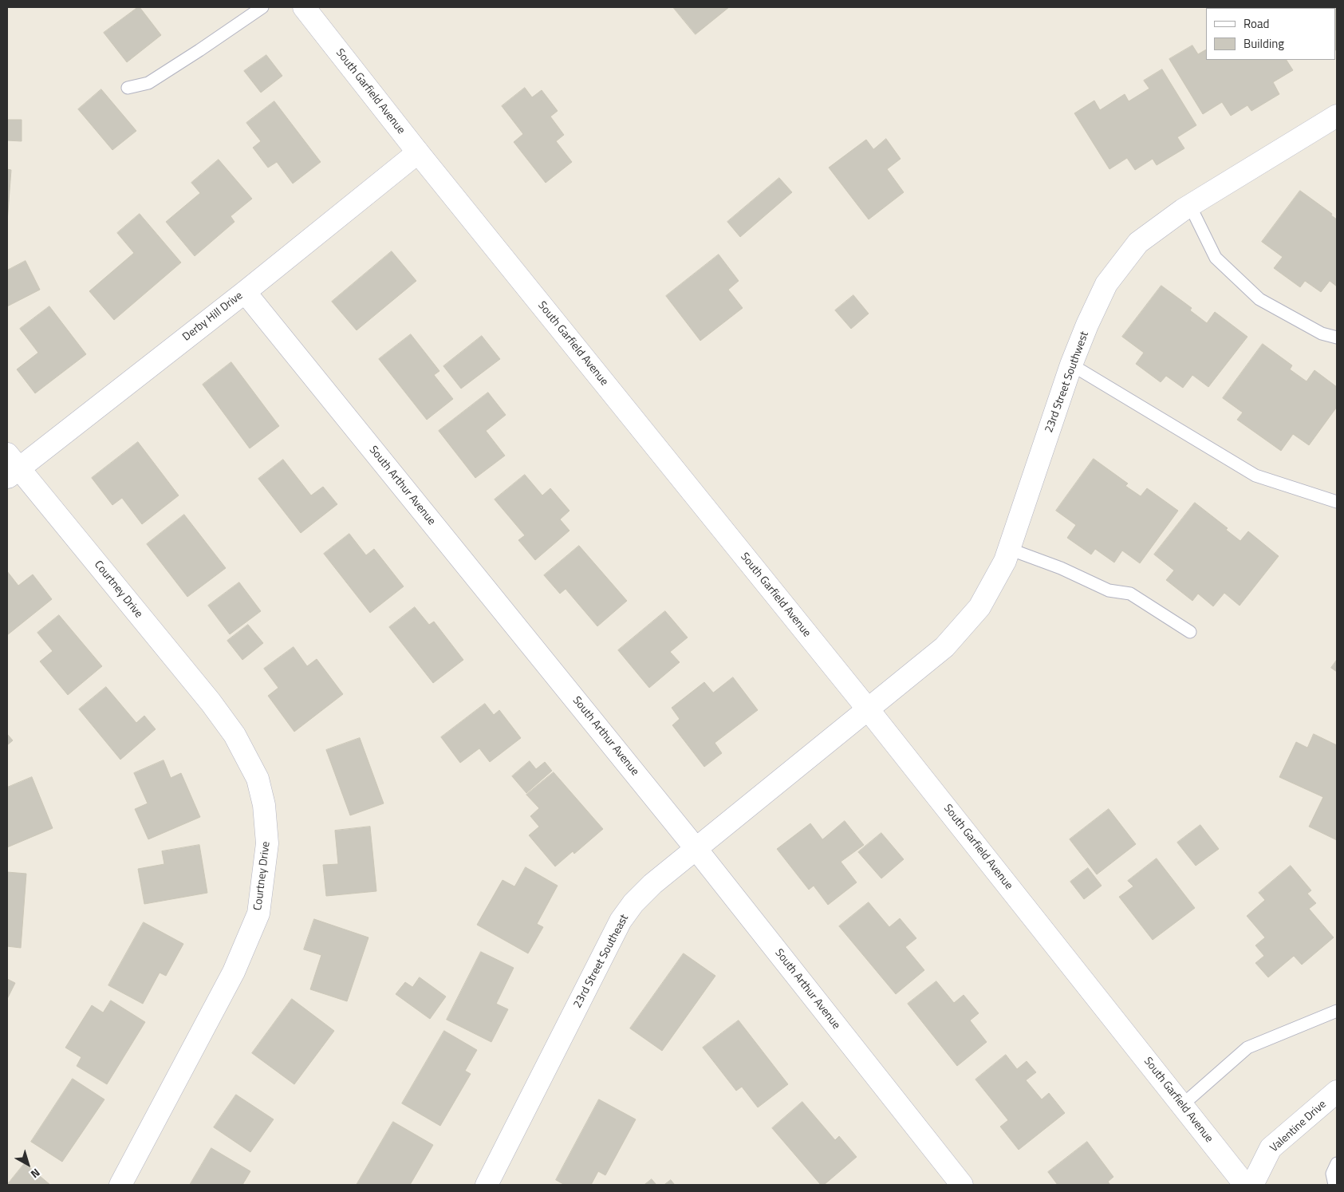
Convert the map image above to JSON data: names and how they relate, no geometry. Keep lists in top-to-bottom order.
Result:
{
  "streets": {
    "street": [
      "South Garfield Avenue",
      "Derby Hill Drive",
      "23rd Street Southwest",
      "South Arthur Avenue",
      "Courtney Drive",
      "23rd Street Southeast",
      "Valentine Drive"
    ]
  },
  "crossings": [
    ["South Garfield Avenue", "Derby Hill Drive"],
    ["South Garfield Avenue", "23rd Street Southwest"],
    ["South Garfield Avenue", "23rd Street Southeast"],
    ["Derby Hill Drive", "South Arthur Avenue"],
    ["Derby Hill Drive", "Courtney Drive"],
    ["23rd Street Southwest", "23rd Street Southeast"],
    ["South Arthur Avenue", "23rd Street Southeast"]
  ],
  "legend": ["Road", "Building"],
  "north": "bottom right"
}
